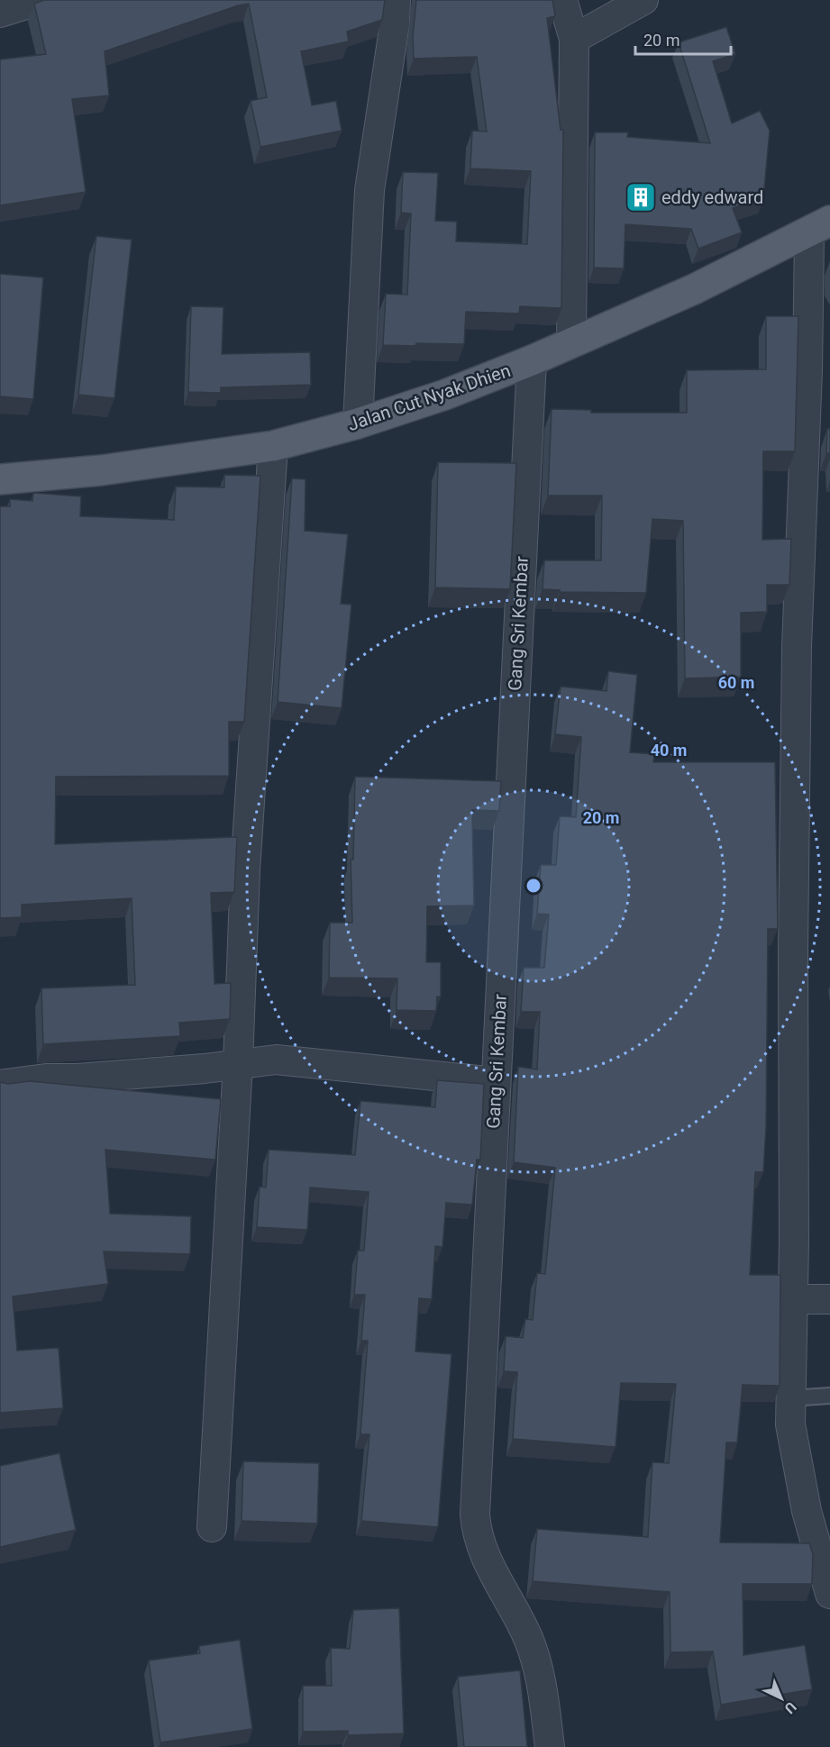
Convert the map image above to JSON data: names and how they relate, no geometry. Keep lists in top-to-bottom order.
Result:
{
  "streets": {
    "main road": ["Jalan Cut Nyak Dhien"],
    "street": ["Gang Sri Kembar"]
  },
  "crossings": [
    ["Jalan Cut Nyak Dhien", "Gang Sri Kembar"]
  ],
  "places": {
    "building": ["eddy edward"]
  },
  "scale_bar": "20 m",
  "north": "bottom right",
  "rings": ["60 m", "40 m", "20 m"]
}
